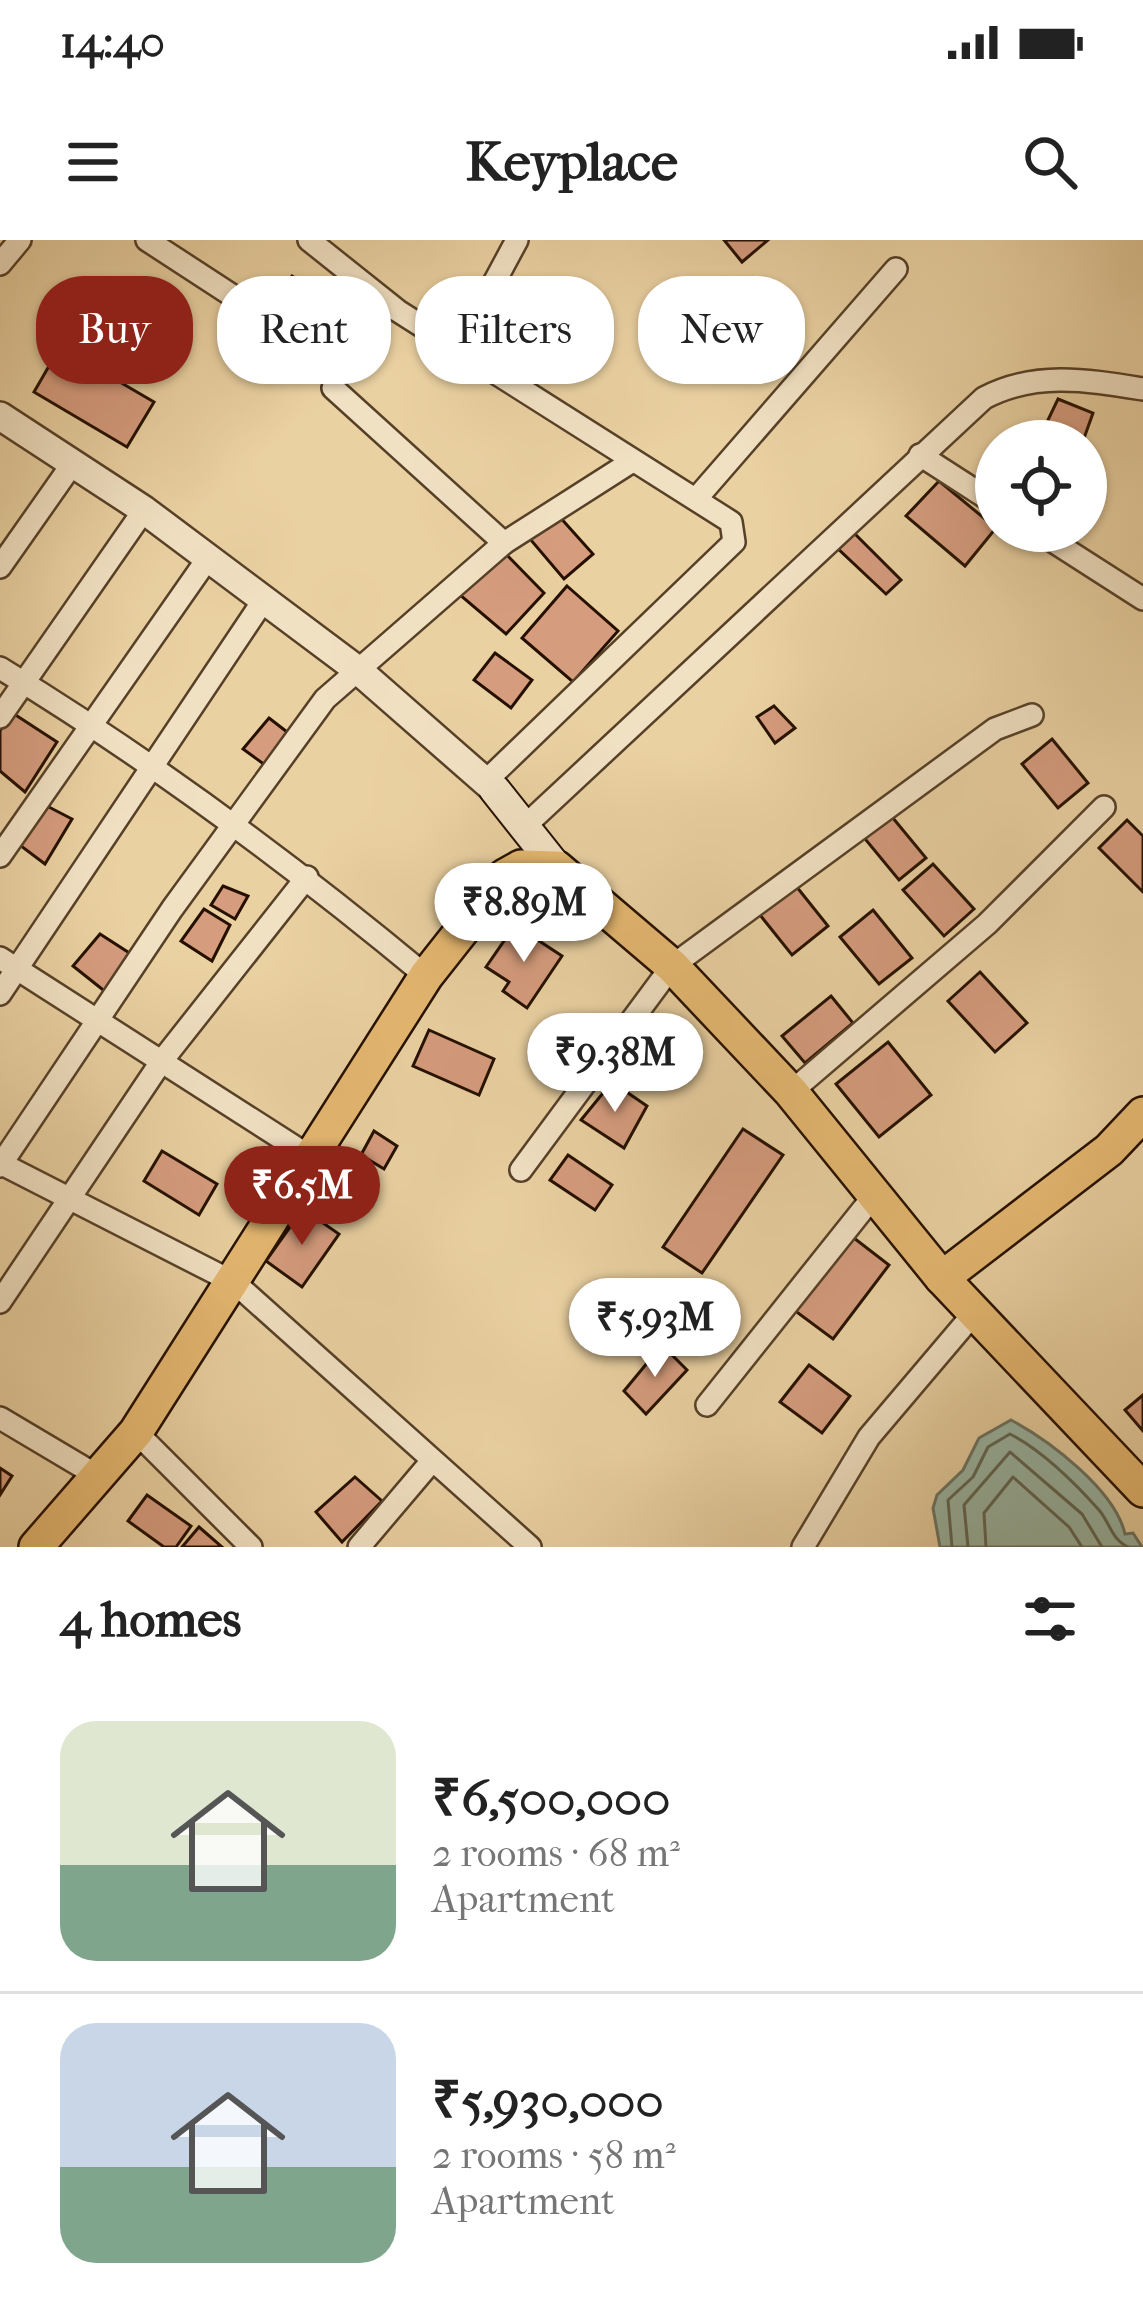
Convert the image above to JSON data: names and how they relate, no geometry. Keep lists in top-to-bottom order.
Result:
{
  "page": {
    "status": "14:40",
    "header": "Keyplace",
    "chip": [
      "Buy",
      "Rent",
      "Filters",
      "New"
    ],
    "price": [
      "₹8.89M",
      "₹9.38M",
      "₹6.5M",
      "₹5.93M"
    ],
    "heading": "4 homes",
    "list": [
      {
        "name": "₹6,500,000",
        "note": "2 rooms · 68 m² · Apartment"
      },
      {
        "name": "₹5,930,000",
        "note": "2 rooms · 58 m² · Apartment"
      }
    ]
  }
}
